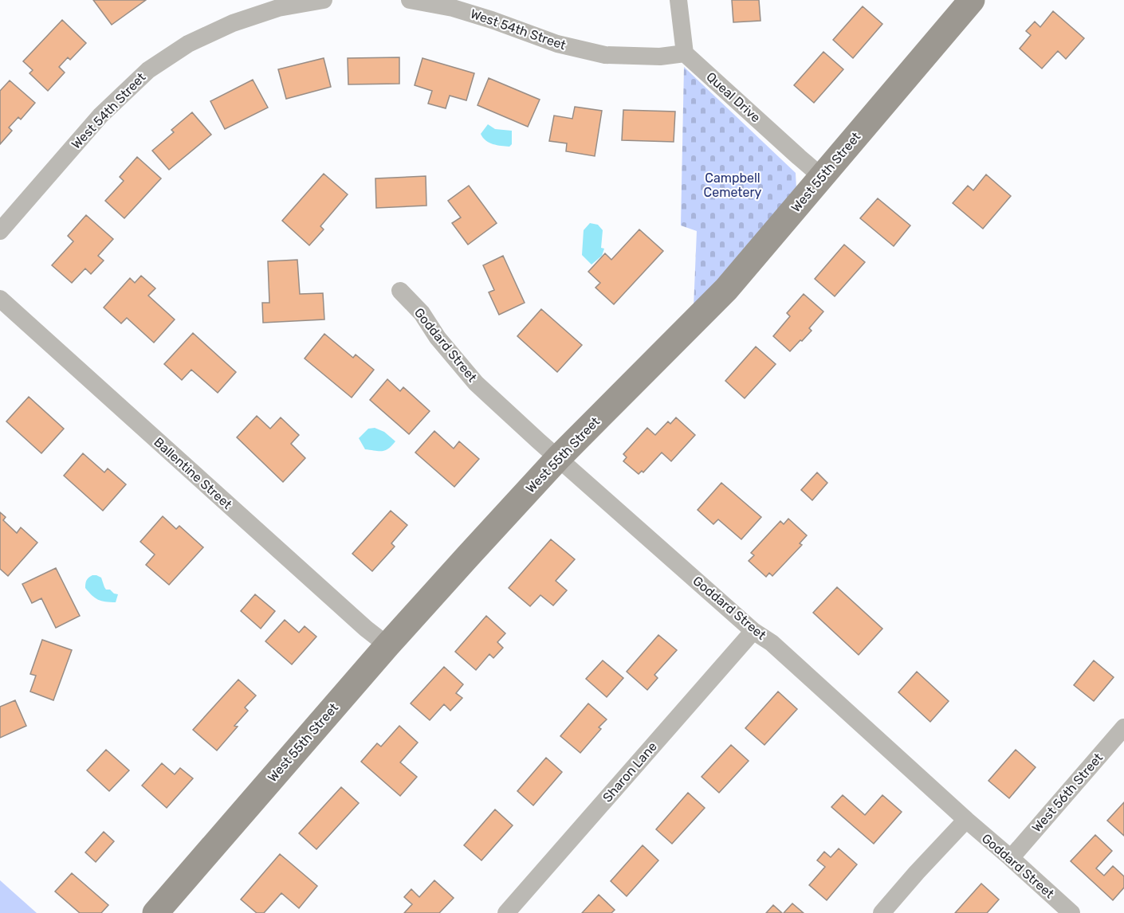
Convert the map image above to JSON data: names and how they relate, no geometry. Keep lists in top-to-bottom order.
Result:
{
  "streets": {
    "street": [
      "West 54th Street",
      "Queal Drive",
      "West 55th Street",
      "Goddard Street",
      "Ballentine Street",
      "Sharon Lane",
      "West 56th Street"
    ]
  },
  "crossings": [
    ["West 54th Street", "Queal Drive"],
    ["Queal Drive", "West 55th Street"],
    ["West 55th Street", "Goddard Street"],
    ["West 55th Street", "Ballentine Street"],
    ["Goddard Street", "Sharon Lane"],
    ["Goddard Street", "West 56th Street"]
  ],
  "parks": ["Campbell Cemetery"]
}
